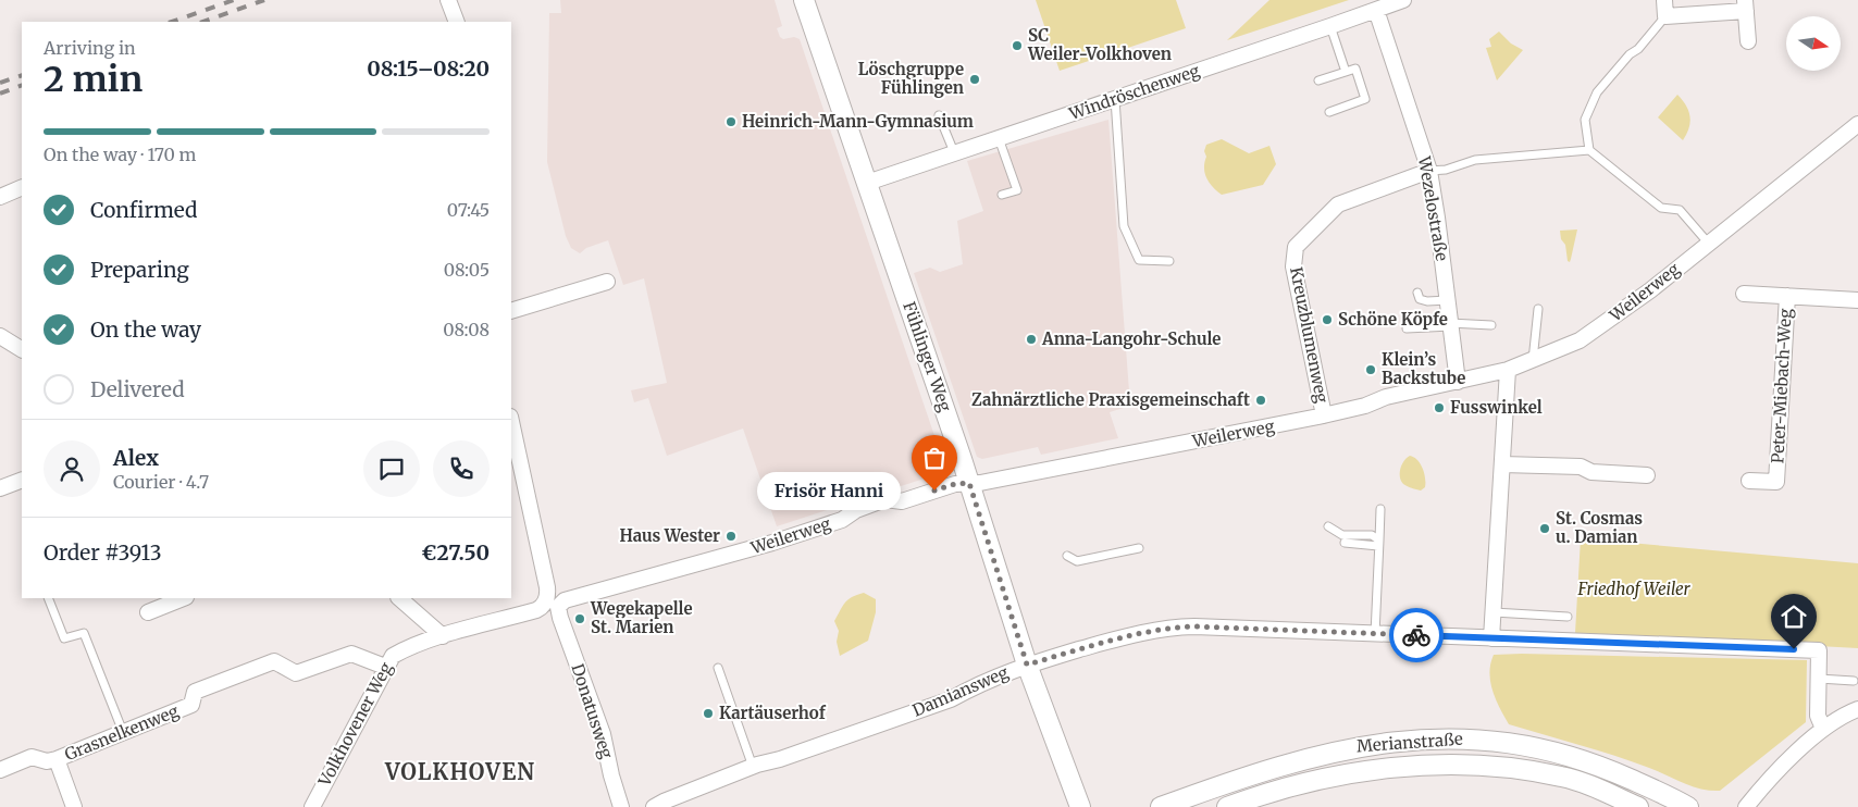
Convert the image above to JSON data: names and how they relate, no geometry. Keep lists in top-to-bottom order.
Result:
{
  "streets": {
    "street": [
      "Windröschenweg",
      "Wezelostraße",
      "Weilerweg",
      "Kreuzblumenweg",
      "Fühlinger Weg",
      "Peter-Miebach-Weg",
      "Damiansweg",
      "Donatusweg",
      "Volkhovener Weg",
      "Grasnelkenweg",
      "Merianstraße"
    ]
  },
  "crossings": [
    ["Windröschenweg", "Wezelostraße"],
    ["Windröschenweg", "Fühlinger Weg"],
    ["Wezelostraße", "Weilerweg"],
    ["Wezelostraße", "Kreuzblumenweg"],
    ["Weilerweg", "Kreuzblumenweg"],
    ["Weilerweg", "Fühlinger Weg"],
    ["Weilerweg", "Donatusweg"],
    ["Fühlinger Weg", "Damiansweg"],
    ["Volkhovener Weg", "Grasnelkenweg"]
  ],
  "districts": ["VOLKHOVEN"],
  "parks": ["Friedhof Weiler"],
  "places": [
    "SC Weiler-Volkhoven",
    "Löschgruppe Fühlingen",
    "Heinrich-Mann-Gymnasium",
    "Schöne Köpfe",
    "Anna-Langohr-Schule",
    "Klein’s Backstube",
    "Zahnärztliche Praxisgemeinschaft",
    "Fusswinkel",
    "Frisör Hanni",
    "St. Cosmas u. Damian",
    "Haus Wester",
    "Wegekapelle St. Marien",
    "Kartäuserhof"
  ],
  "north": "right",
  "page": {
    "heading": ["2 min", "Arriving in", "08:15–08:20"],
    "panel": [
      "Alex",
      "Courier · 4.7",
      "Order #3913",
      "€27.50"
    ],
    "bar": "On the way · 170 m",
    "list": [
      ["Confirmed", "07:45"],
      ["Preparing", "08:05"],
      ["On the way", "08:08"],
      "Delivered"
    ],
    "bubble": "Frisör Hanni"
  }
}
